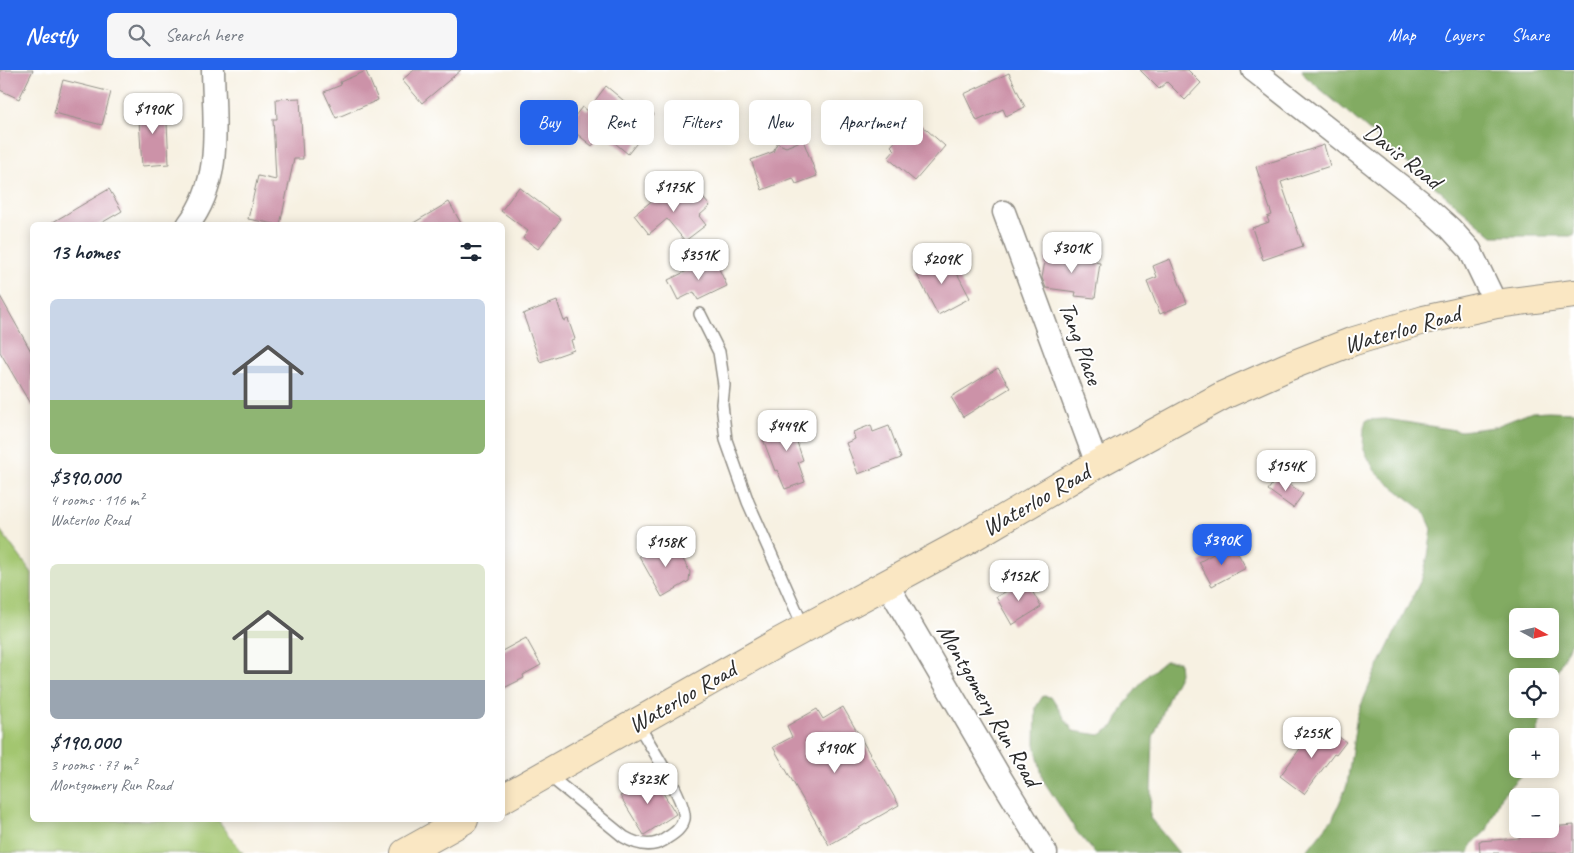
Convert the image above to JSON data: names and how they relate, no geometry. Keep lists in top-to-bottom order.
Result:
{
  "streets": {
    "main road": ["Waterloo Road"],
    "street": ["Davis Road", "Tang Place", "Montgomery Run Road"]
  },
  "crossings": [
    ["Davis Road", "Waterloo Road"],
    ["Waterloo Road", "Tang Place"],
    ["Waterloo Road", "Montgomery Run Road"]
  ],
  "north": "right",
  "page": {
    "header": "Nestly",
    "search": "Search here",
    "nav": ["Map", "Layers", "Share"],
    "price": [
      "$190K",
      "$175K",
      "$301K",
      "$351K",
      "$209K",
      "$449K",
      "$154K",
      "$390K",
      "$158K",
      "$152K",
      "$255K",
      "$190K",
      "$323K"
    ],
    "chip": [
      "Buy",
      "Rent",
      "Filters",
      "New",
      "Apartment"
    ],
    "heading": "13 homes",
    "list": [
      {
        "name": "$390,000",
        "note": "4 rooms · 116 m² · Waterloo Road"
      },
      {
        "name": "$190,000",
        "note": "3 rooms · 77 m² · Montgomery Run Road"
      }
    ],
    "map_buttons": ["+", "−"]
  }
}
